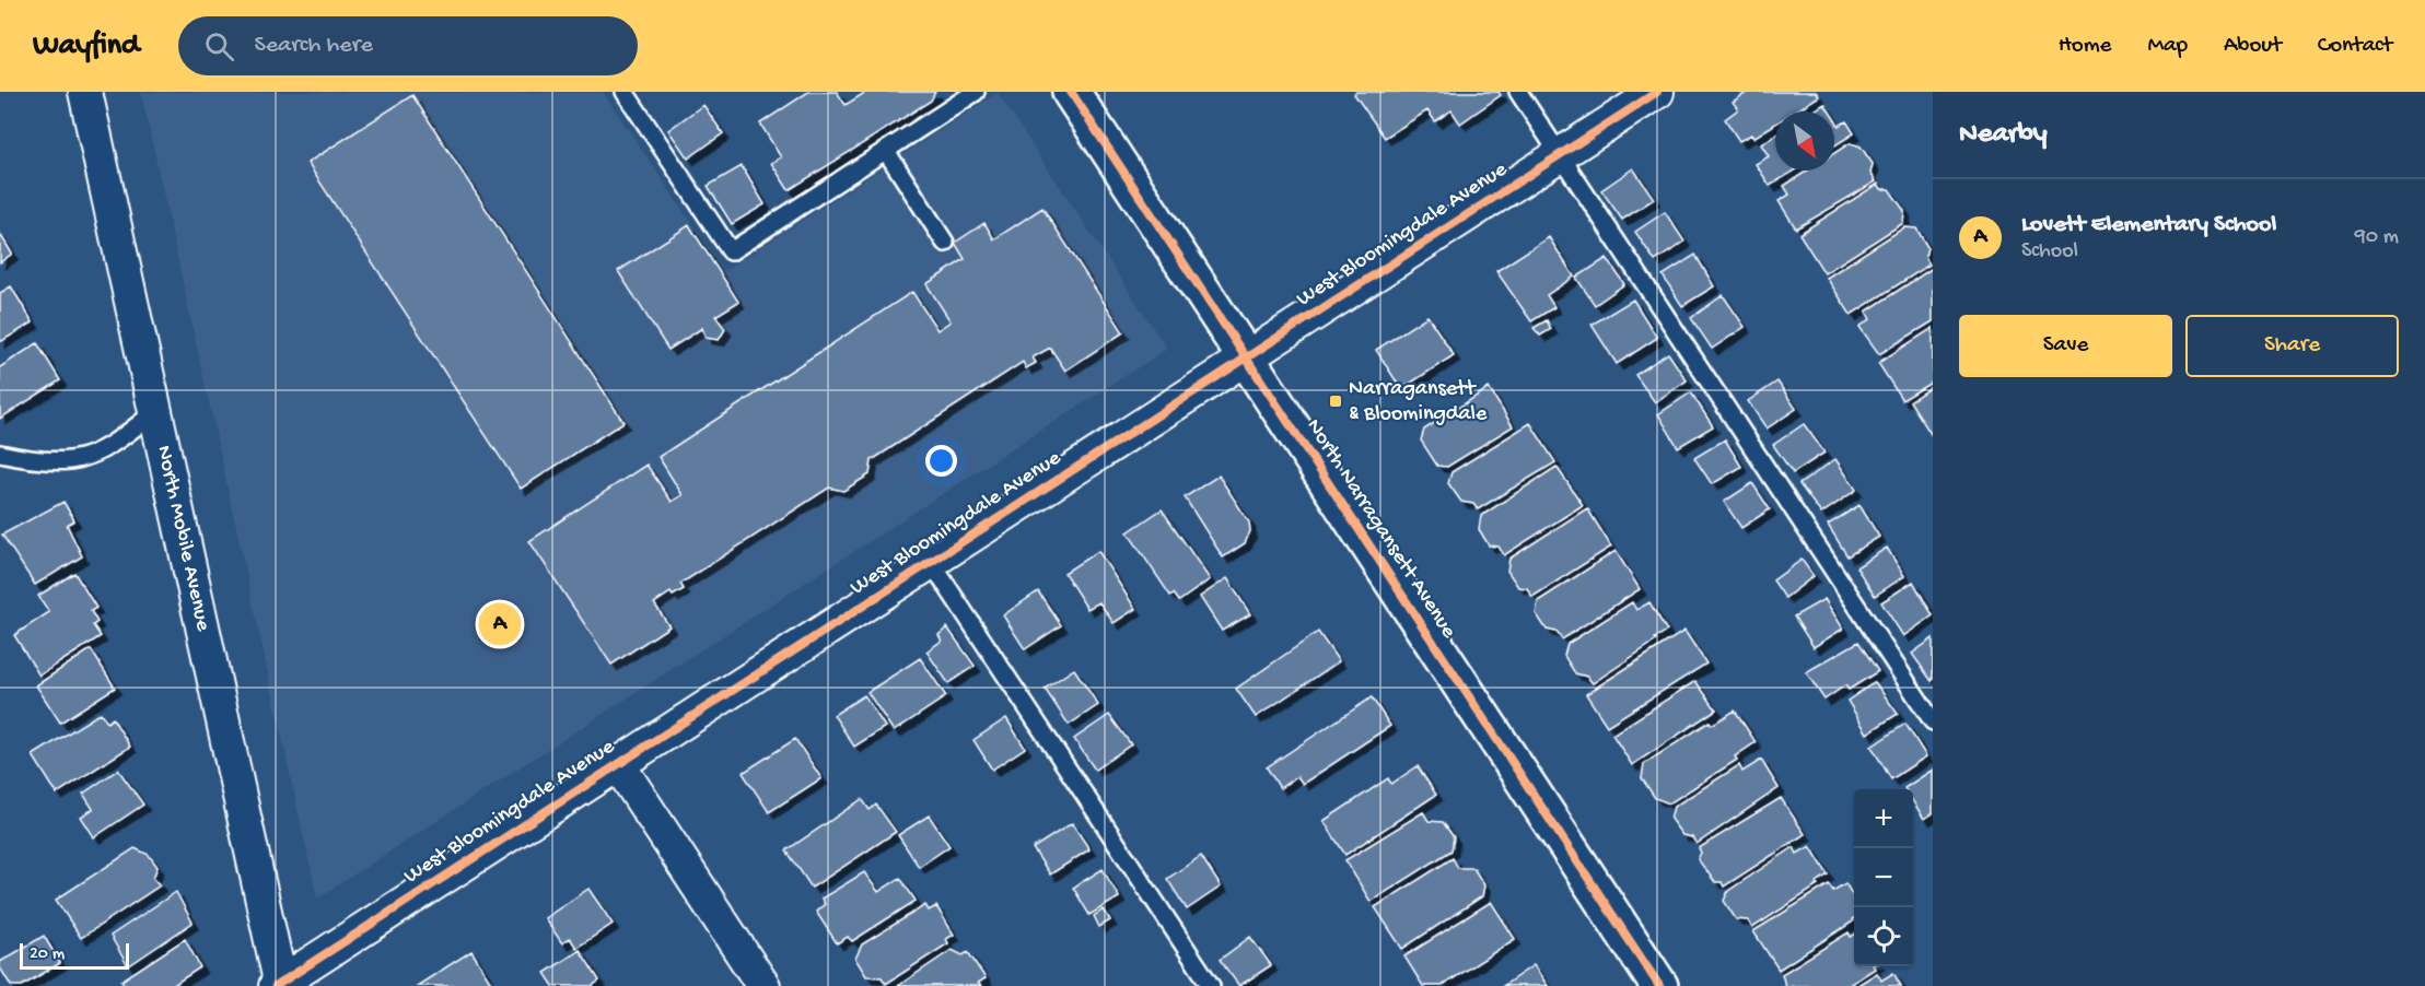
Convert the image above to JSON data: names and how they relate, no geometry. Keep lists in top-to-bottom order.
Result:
{
  "streets": {
    "street": ["West Bloomingdale Avenue", "North Narragansett Avenue", "North Mobile Avenue"]
  },
  "crossings": [
    ["West Bloomingdale Avenue", "North Narragansett Avenue"],
    ["West Bloomingdale Avenue", "North Mobile Avenue"]
  ],
  "places": {
    "transit": ["Narragansett & Bloomingdale"]
  },
  "scale_bar": "20 m",
  "north": "bottom right",
  "page": {
    "header": "Wayfind",
    "search": "Search here",
    "nav": [
      "Home",
      "Map",
      "About",
      "Contact"
    ],
    "heading": "Nearby",
    "list": [
      {
        "mark": "A",
        "name": "Lovett Elementary School",
        "note": "School",
        "value": "90 m"
      }
    ],
    "buttons": ["Save", "Share"],
    "pins": "A",
    "map_buttons": ["+", "−"],
    "scale": "20 m"
  }
}
